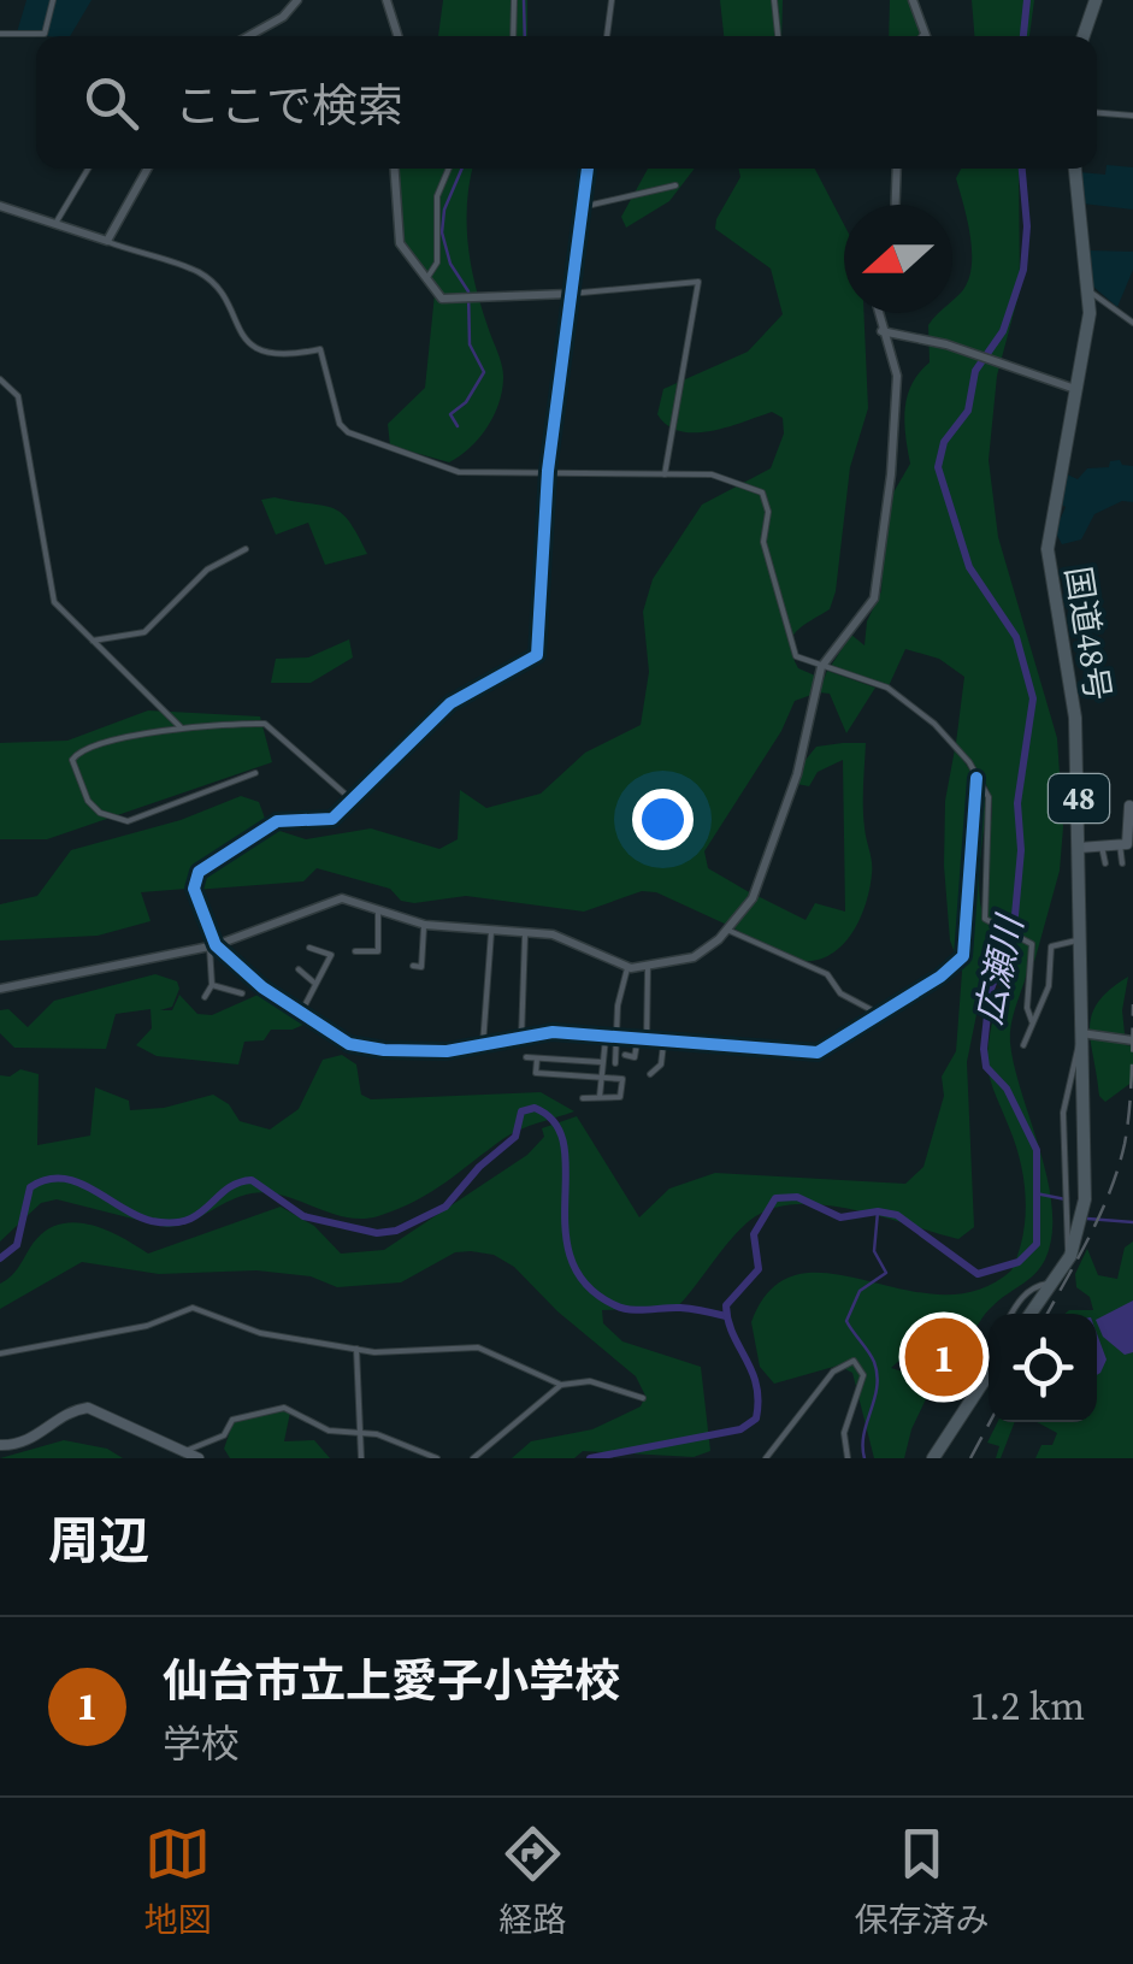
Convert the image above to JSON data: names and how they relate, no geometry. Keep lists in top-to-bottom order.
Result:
{
  "streets": {
    "highway": ["国道48号", "48"]
  },
  "water": ["広瀬川"],
  "north": "left",
  "page": {
    "search": "ここで検索",
    "pins": "1",
    "heading": "周辺",
    "list": [
      {
        "mark": "1",
        "name": "仙台市立上愛子小学校",
        "note": "学校",
        "value": "1.2 km"
      }
    ],
    "nav": ["地図", "経路", "保存済み"]
  }
}
